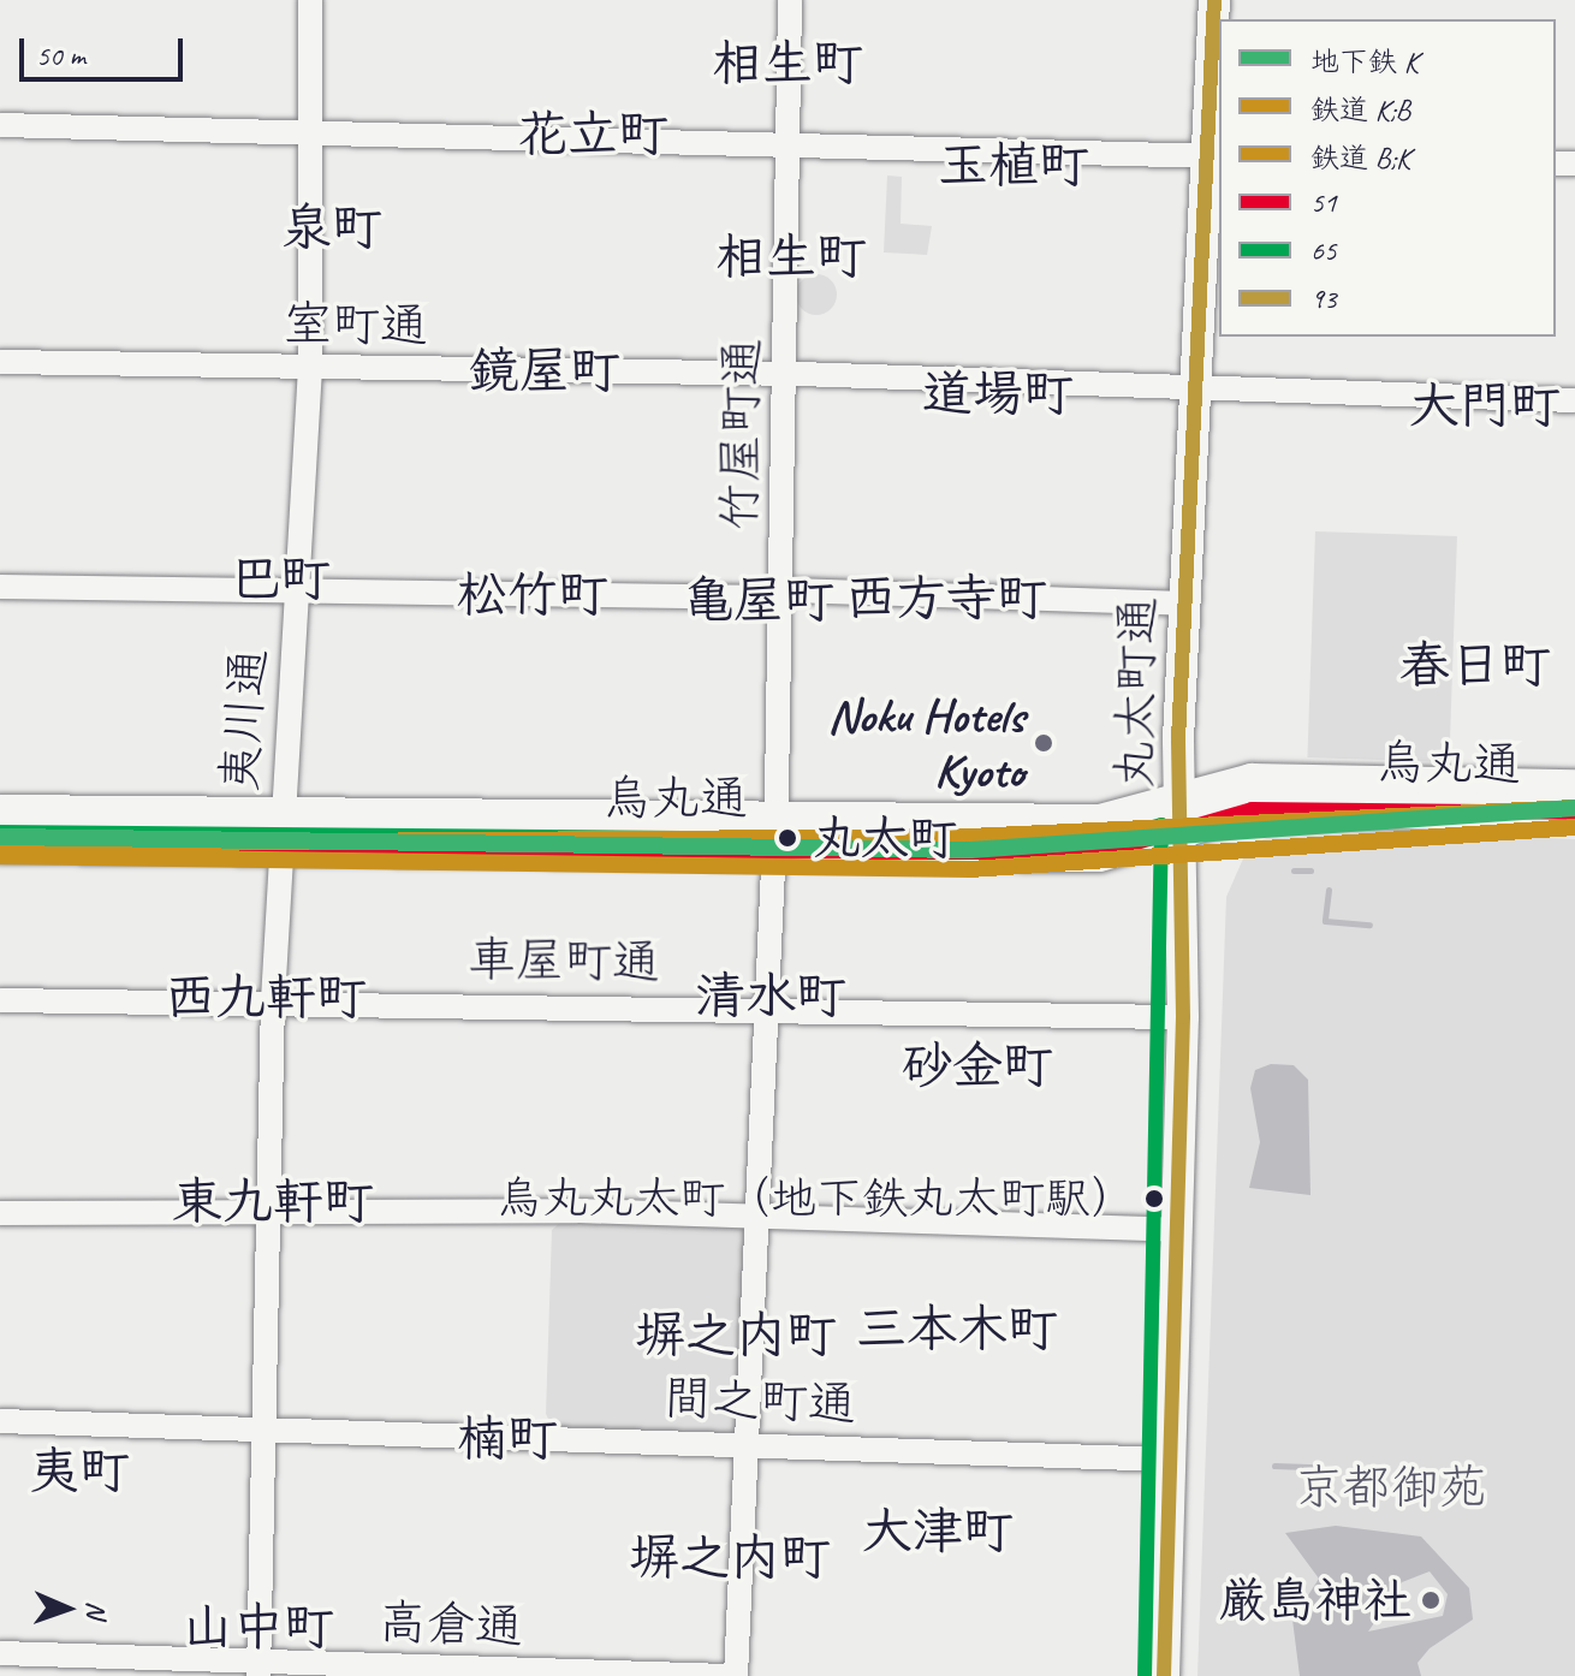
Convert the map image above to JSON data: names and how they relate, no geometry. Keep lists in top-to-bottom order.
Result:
{
  "streets": {
    "highway": ["烏丸通"],
    "main road": ["丸太町通"],
    "street": [
      "室町通",
      "竹屋町通",
      "夷川通",
      "車屋町通",
      "間之町通",
      "高倉通"
    ]
  },
  "crossings": [
    ["室町通", "竹屋町通"],
    ["室町通", "丸太町通"],
    ["室町通", "夷川通"],
    ["竹屋町通", "烏丸通"],
    ["竹屋町通", "車屋町通"],
    ["竹屋町通", "間之町通"],
    ["丸太町通", "烏丸通"],
    ["丸太町通", "車屋町通"],
    ["丸太町通", "間之町通"],
    ["夷川通", "烏丸通"],
    ["夷川通", "車屋町通"],
    ["夷川通", "間之町通"],
    ["夷川通", "高倉通"]
  ],
  "districts": [
    "相生町",
    "花立町",
    "玉植町",
    "泉町",
    "相生町",
    "鏡屋町",
    "道場町",
    "大門町",
    "巴町",
    "松竹町",
    "西方寺町",
    "亀屋町",
    "春日町",
    "清水町",
    "西九軒町",
    "砂金町",
    "東九軒町",
    "三本木町",
    "塀之内町",
    "楠町",
    "夷町",
    "大津町",
    "塀之内町",
    "山中町"
  ],
  "parks": ["京都御苑"],
  "places": [
    "Noku Hotels Kyoto",
    "丸太町",
    "烏丸丸太町（地下鉄丸太町駅）",
    "厳島神社"
  ],
  "lines": [
    "transit line 93",
    "metro line K",
    "rail line B;K",
    "transit line 51",
    "transit line 65",
    "rail line K;B"
  ],
  "legend": [
    "地下鉄 K",
    "鉄道 K;B",
    "鉄道 B;K",
    "51",
    "65",
    "93"
  ],
  "scale_bar": "50 m",
  "north": "right"
}
